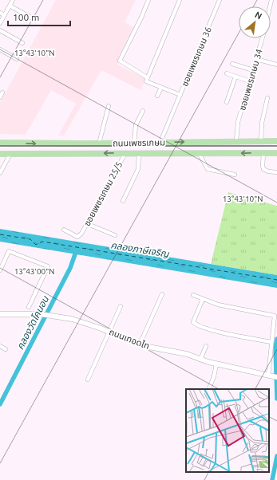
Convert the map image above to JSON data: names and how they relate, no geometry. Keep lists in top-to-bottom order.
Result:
{
  "streets": {
    "main road": ["ถนนเพชรเกษม", "ถนนเทอดไท"],
    "street": ["ซอยเพชรเกษม 36", "ซอยเพชรเกษม 34", "ซอยเพชรเกษม 25/5"]
  },
  "crossings": [
    ["ซอยเพชรเกษม 36", "ถนนเพชรเกษม"],
    ["ซอยเพชรเกษม 34", "ถนนเพชรเกษม"],
    ["ถนนเพชรเกษม", "ซอยเพชรเกษม 25/5"]
  ],
  "water": ["คลองภาษีเจริญ", "คลองวัดโคนอน"],
  "scale_bar": "100 m",
  "north": "top right",
  "coordinates": ["13°43'10\"N", "13°43'00\"N"]
}
